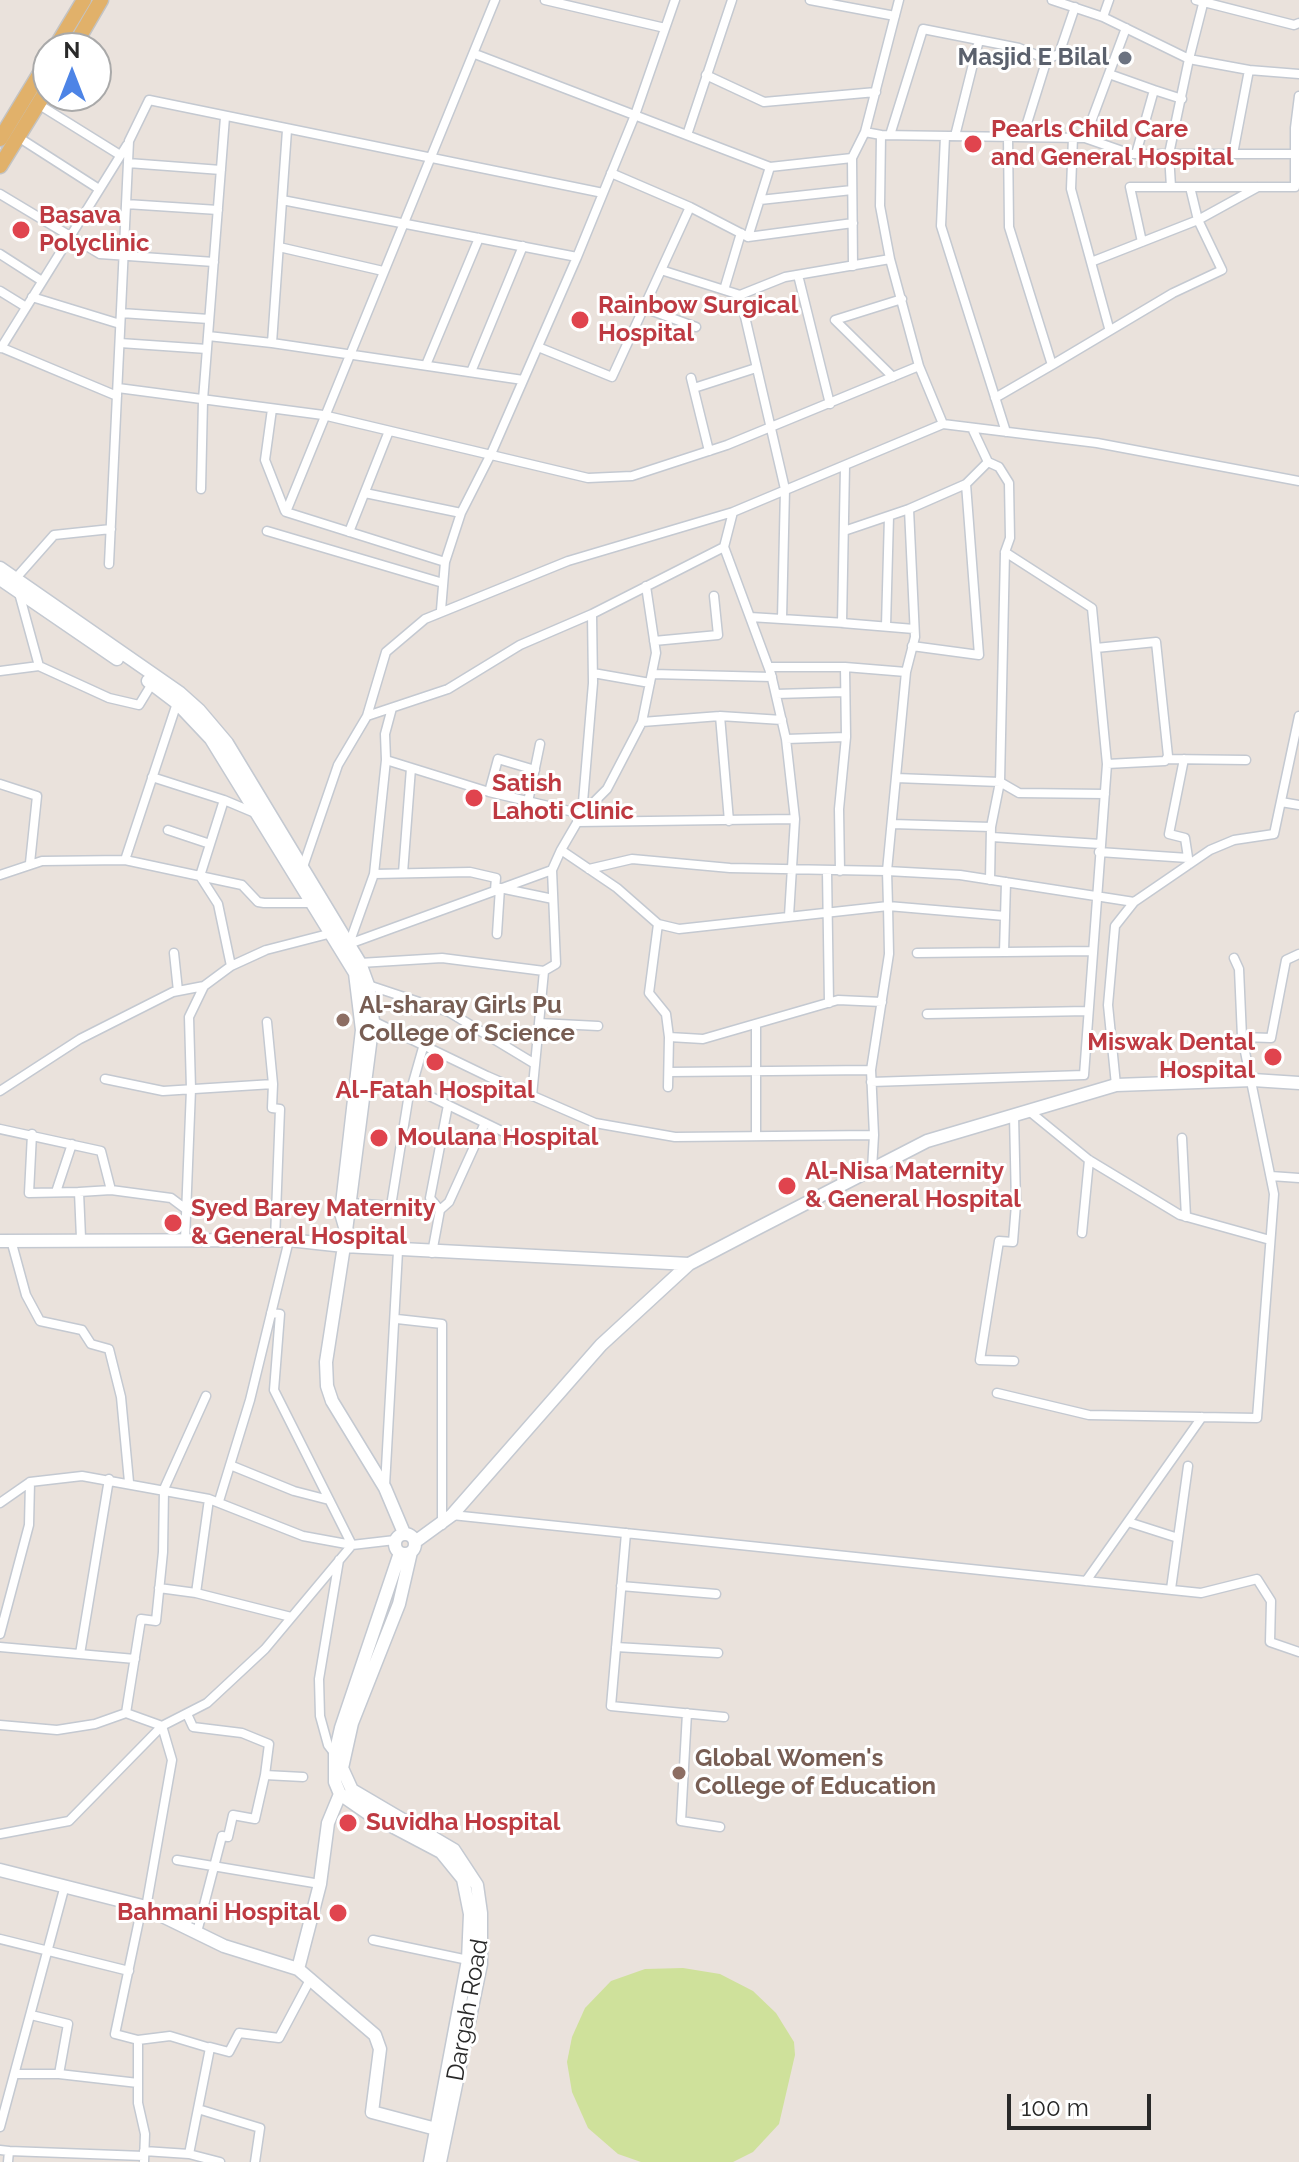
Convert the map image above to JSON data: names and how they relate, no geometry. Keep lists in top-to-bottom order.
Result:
{
  "streets": {
    "main road": ["Dargah Road"]
  },
  "places": [
    "Masjid E Bilal",
    "Pearls Child Care and General Hospital",
    "Basava Polyclinic",
    "Rainbow Surgical Hospital",
    "Satish Lahoti Clinic",
    "Al-sharay Girls Pu College of Science",
    "Miswak Dental Hospital",
    "Al-Fatah Hospital",
    "Moulana Hospital",
    "Al-Nisa Maternity & General Hospital",
    "Syed Barey Maternity & General Hospital",
    "Global Women's College of Education",
    "Suvidha Hospital",
    "Bahmani Hospital"
  ],
  "scale_bar": "100 m",
  "north": "top"
}
